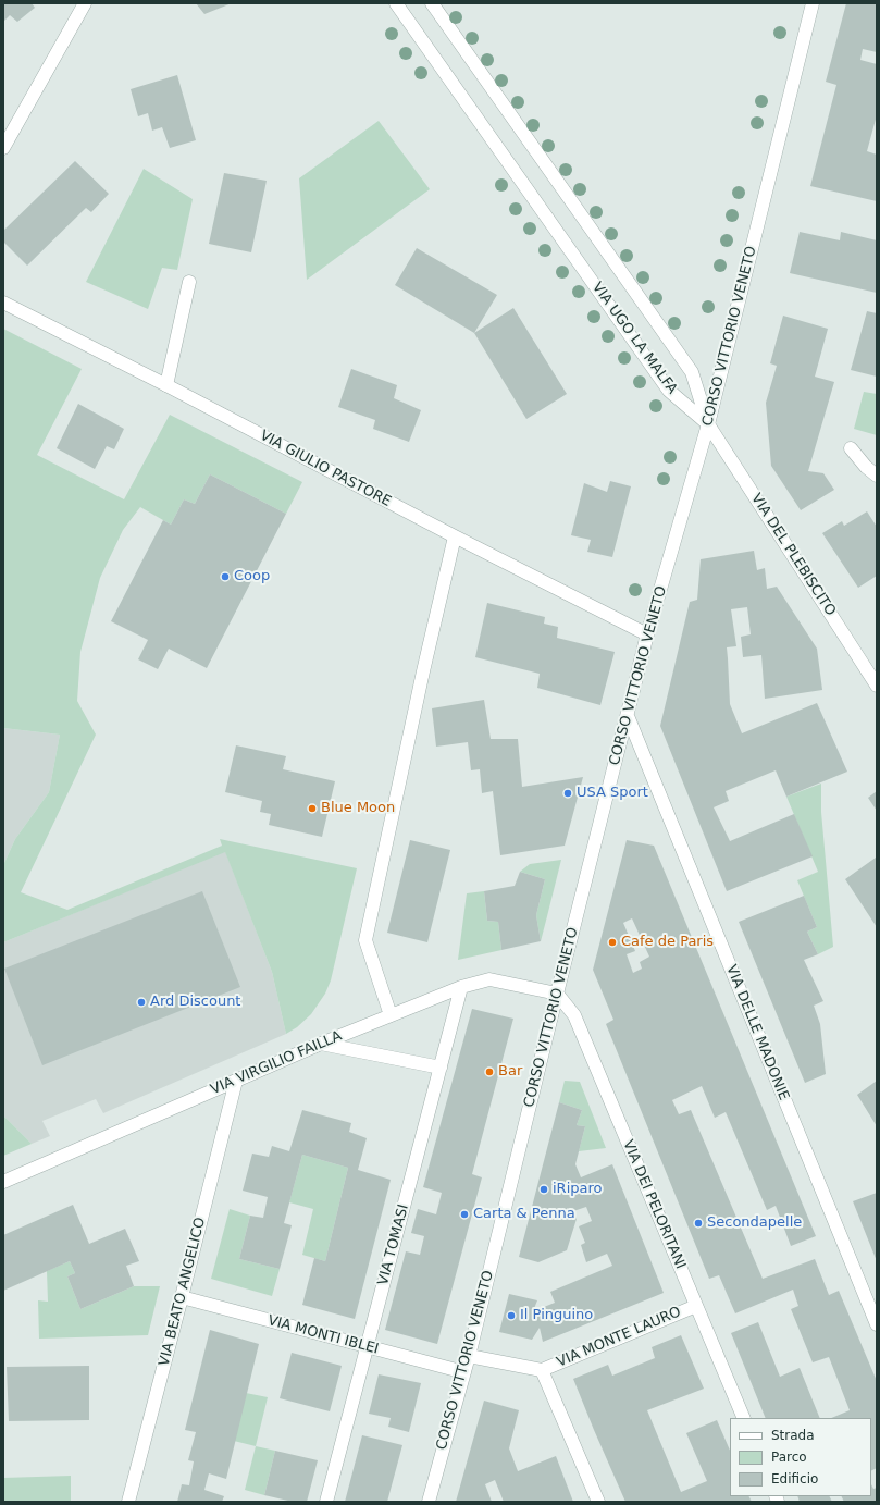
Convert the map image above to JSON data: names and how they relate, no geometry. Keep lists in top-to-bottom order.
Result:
{
  "streets": {
    "street": [
      "CORSO VITTORIO VENETO",
      "VIA UGO LA MALFA",
      "VIA GIULIO PASTORE",
      "VIA DEL PLEBISCITO",
      "VIA DELLE MADONIE",
      "VIA VIRGILIO FAILLA",
      "VIA DEI PELORITANI",
      "VIA TOMASI",
      "VIA BEATO ANGELICO",
      "VIA MONTI IBLEI",
      "VIA MONTE LAURO"
    ]
  },
  "crossings": [
    ["CORSO VITTORIO VENETO", "VIA UGO LA MALFA"],
    ["CORSO VITTORIO VENETO", "VIA GIULIO PASTORE"],
    ["CORSO VITTORIO VENETO", "VIA DEL PLEBISCITO"],
    ["CORSO VITTORIO VENETO", "VIA DELLE MADONIE"],
    ["CORSO VITTORIO VENETO", "VIA VIRGILIO FAILLA"],
    ["CORSO VITTORIO VENETO", "VIA DEI PELORITANI"],
    ["CORSO VITTORIO VENETO", "VIA MONTI IBLEI"],
    ["VIA UGO LA MALFA", "VIA DEL PLEBISCITO"],
    ["VIA VIRGILIO FAILLA", "VIA DEI PELORITANI"],
    ["VIA VIRGILIO FAILLA", "VIA TOMASI"],
    ["VIA VIRGILIO FAILLA", "VIA BEATO ANGELICO"],
    ["VIA DEI PELORITANI", "VIA MONTE LAURO"],
    ["VIA TOMASI", "VIA MONTI IBLEI"],
    ["VIA BEATO ANGELICO", "VIA MONTI IBLEI"]
  ],
  "places": [
    "Coop",
    "USA Sport",
    "Blue Moon",
    "Cafe de Paris",
    "Ard Discount",
    "Bar",
    "iRiparo",
    "Carta & Penna",
    "Secondapelle",
    "Il Pinguino"
  ],
  "legend": ["Strada", "Parco", "Edificio"]
}
